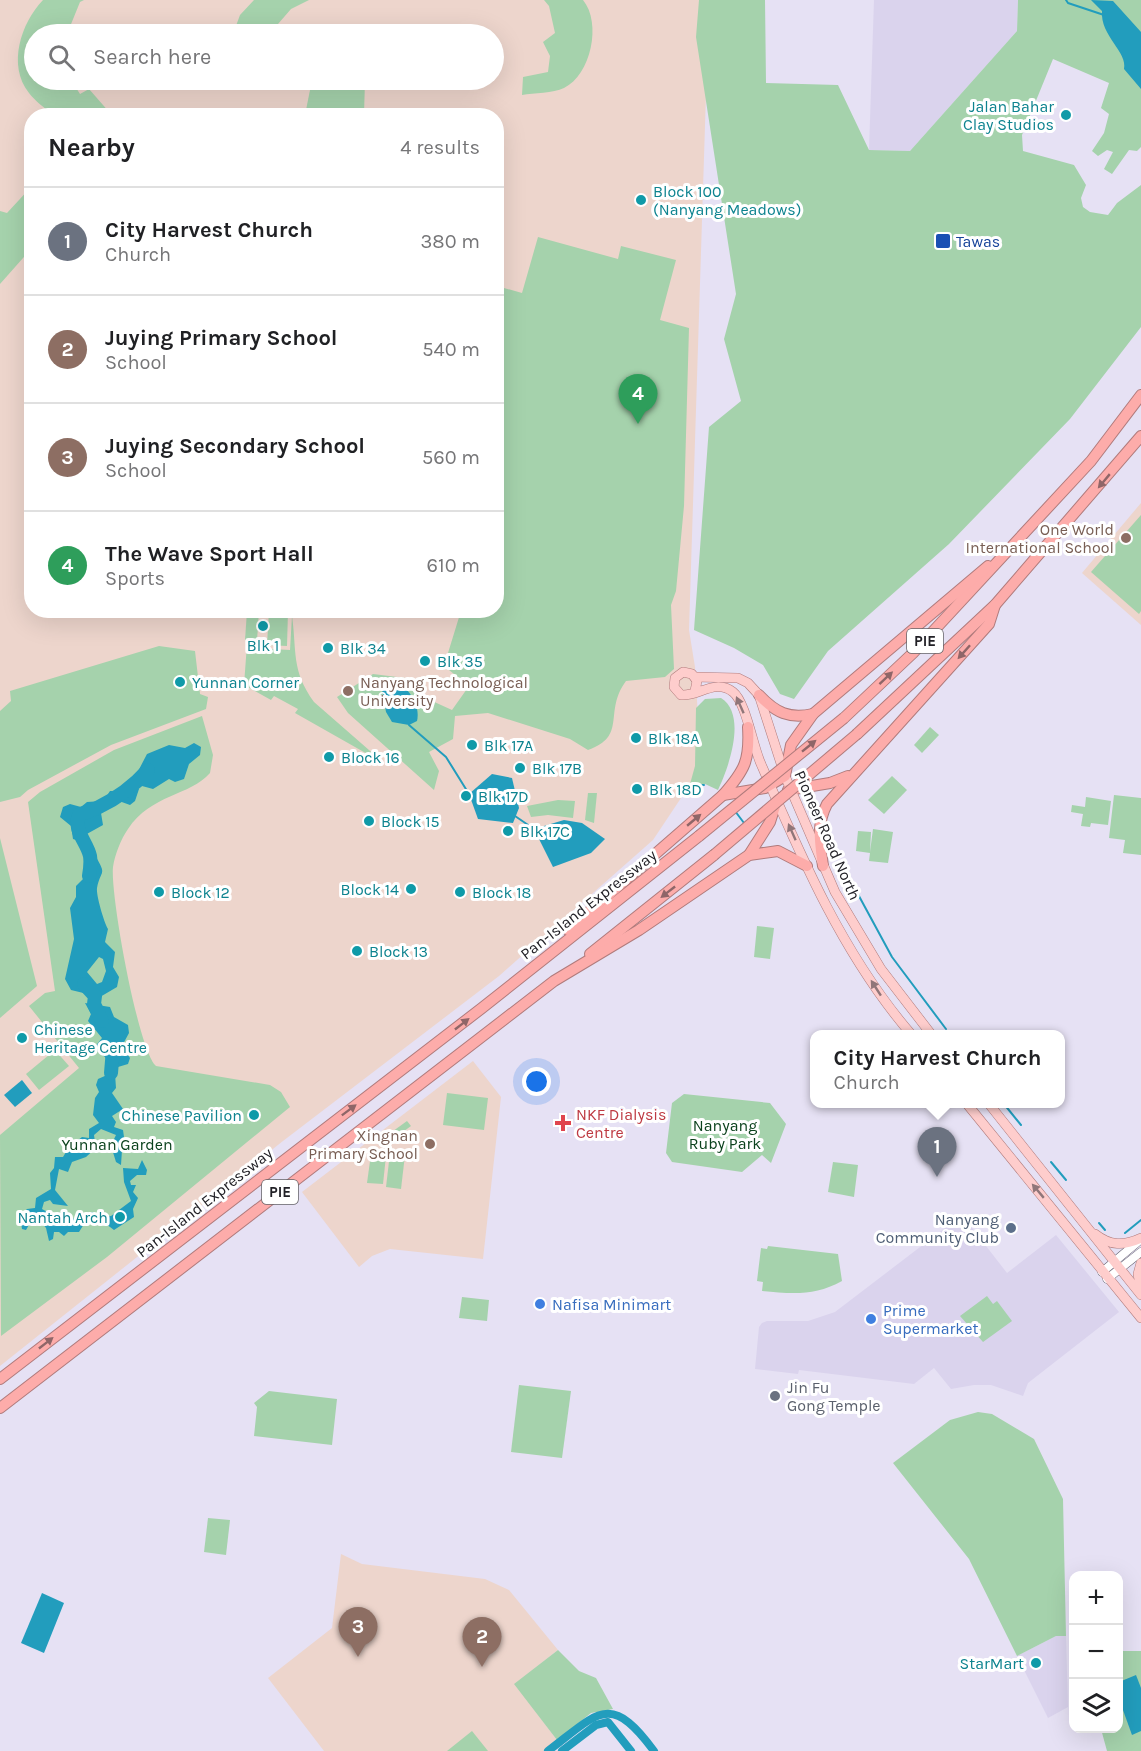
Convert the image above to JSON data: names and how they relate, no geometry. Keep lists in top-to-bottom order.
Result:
{
  "streets": {
    "highway": ["PIE", "Pan-Island Expressway"],
    "main road": ["Pioneer Road North"]
  },
  "parks": ["Nanyang Ruby Park", "Yunnan Garden"],
  "places": {
    "other": [
      "Jalan Bahar Clay Studios",
      "Block 100 (Nanyang Meadows)",
      "One World International School",
      "Blk 1",
      "Blk 34",
      "Blk 35",
      "Yunnan Corner",
      "Nanyang Technological University",
      "Blk 18A",
      "Blk 17A",
      "Block 16",
      "Blk 17B",
      "Blk 18D",
      "Blk 17D",
      "Block 15",
      "Blk 17C",
      "Block 14",
      "Block 12",
      "Block 18",
      "Block 13",
      "Chinese Heritage Centre",
      "Chinese Pavilion",
      "Xingnan Primary School",
      "Nantah Arch",
      "Nanyang Community Club",
      "Nafisa Minimart",
      "Prime Supermarket",
      "Jin Fu Gong Temple",
      "StarMart"
    ],
    "transit": ["Tawas"],
    "health": ["NKF Dialysis Centre"]
  },
  "page": {
    "search": "Search here",
    "heading": ["Nearby", "4 results"],
    "list": [
      {
        "mark": "1",
        "name": "City Harvest Church",
        "note": "Church",
        "value": "380 m"
      },
      {
        "mark": "2",
        "name": "Juying Primary School",
        "note": "School",
        "value": "540 m"
      },
      {
        "mark": "3",
        "name": "Juying Secondary School",
        "note": "School",
        "value": "560 m"
      },
      {
        "mark": "4",
        "name": "The Wave Sport Hall",
        "note": "Sports",
        "value": "610 m"
      }
    ],
    "pins": [
      "4",
      "1",
      "3",
      "2"
    ],
    "popup": ["City Harvest Church", "Church"],
    "map_buttons": ["+", "−"]
  }
}
